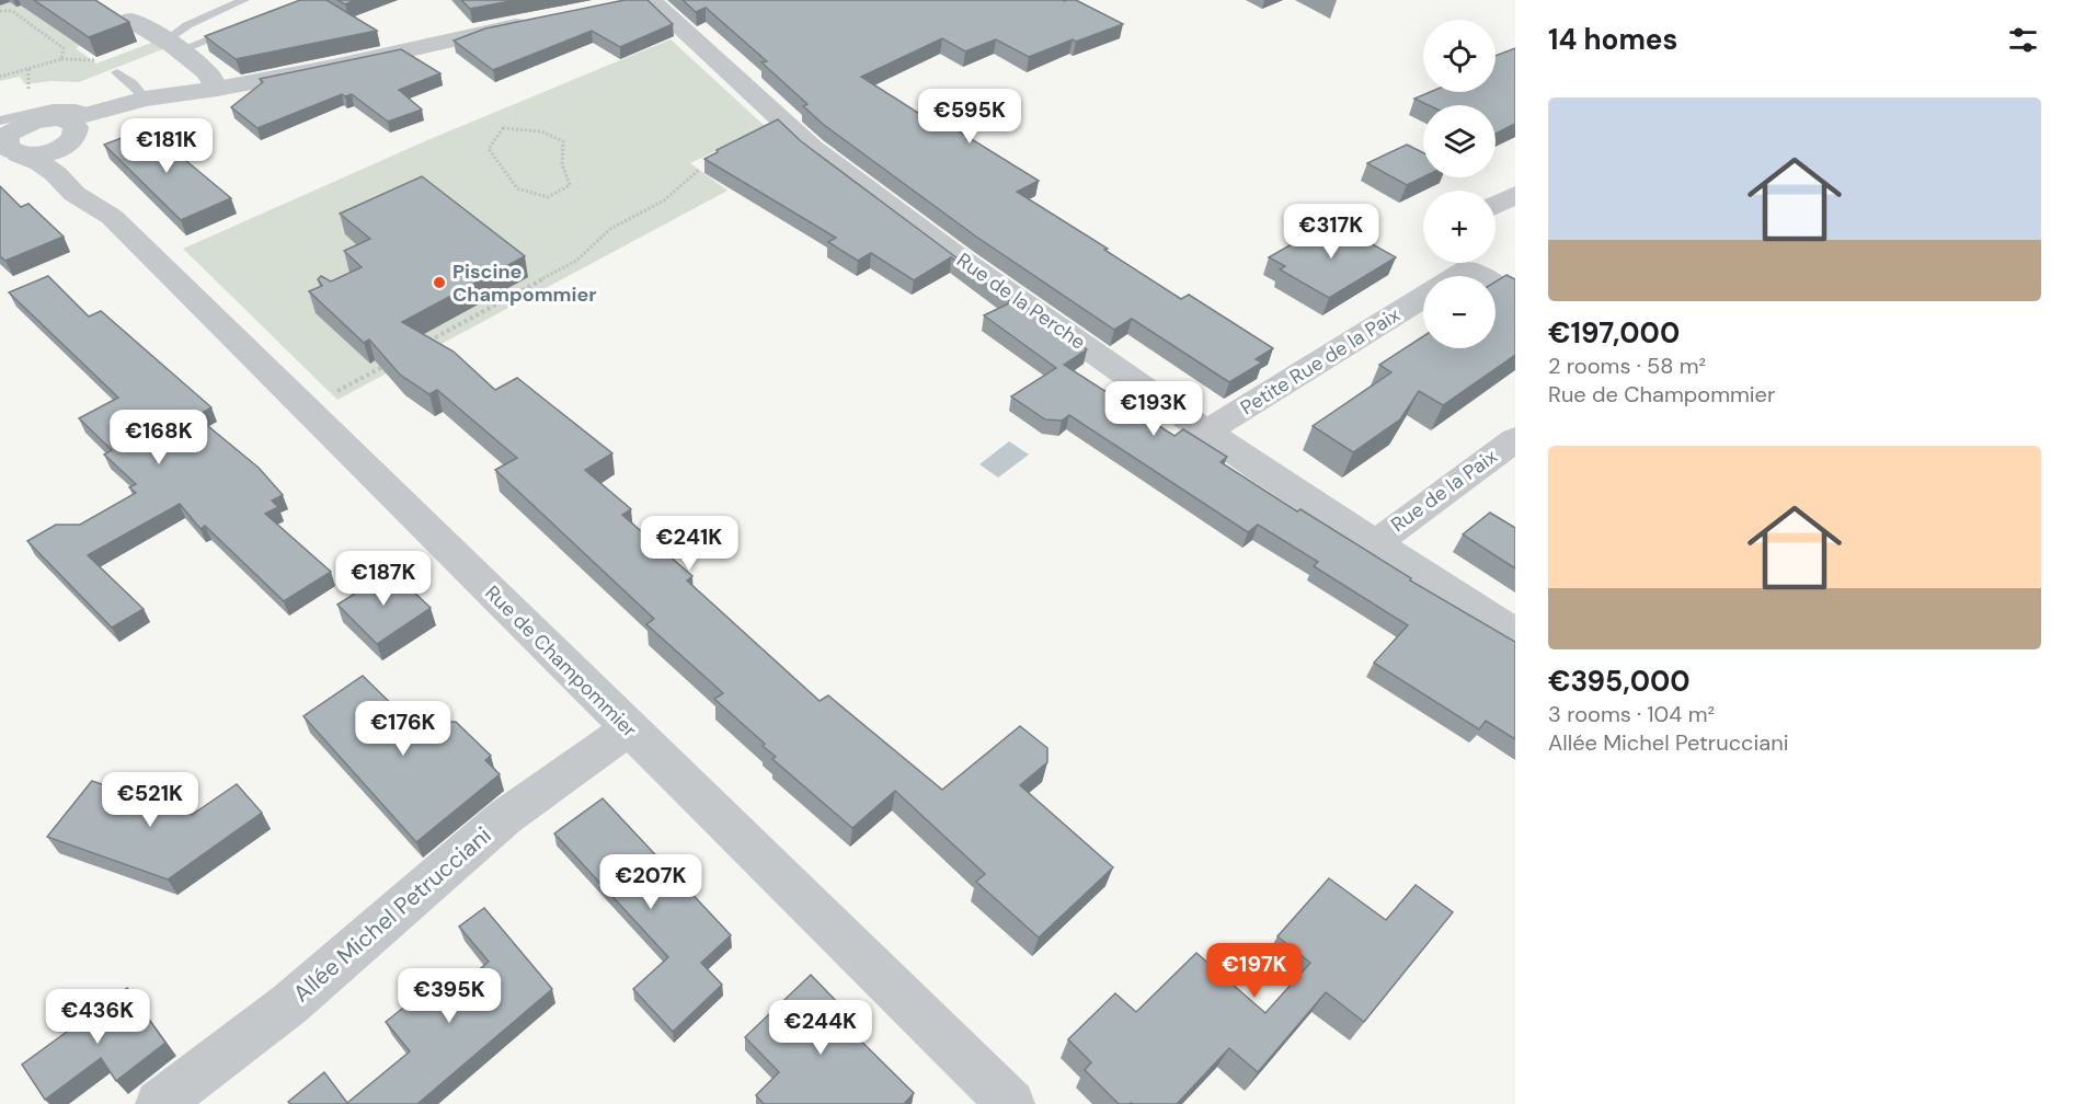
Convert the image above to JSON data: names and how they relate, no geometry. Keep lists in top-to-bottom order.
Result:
{
  "streets": {
    "street": [
      "Rue de la Perche",
      "Petite Rue de la Paix",
      "Rue de la Paix",
      "Rue de Champommier",
      "Allée Michel Petrucciani"
    ]
  },
  "crossings": [
    ["Rue de la Perche", "Petite Rue de la Paix"],
    ["Rue de la Perche", "Rue de la Paix"],
    ["Rue de Champommier", "Allée Michel Petrucciani"]
  ],
  "places": ["Piscine Champommier"],
  "page": {
    "heading": "14 homes",
    "map_buttons": ["+", "−"],
    "list": [
      {
        "name": "€197,000",
        "note": "2 rooms · 58 m² · Rue de Champommier"
      },
      {
        "name": "€395,000",
        "note": "3 rooms · 104 m² · Allée Michel Petrucciani"
      }
    ],
    "price": [
      "€595K",
      "€181K",
      "€317K",
      "€193K",
      "€168K",
      "€241K",
      "€187K",
      "€176K",
      "€521K",
      "€207K",
      "€197K",
      "€395K",
      "€436K",
      "€244K"
    ]
  }
}
